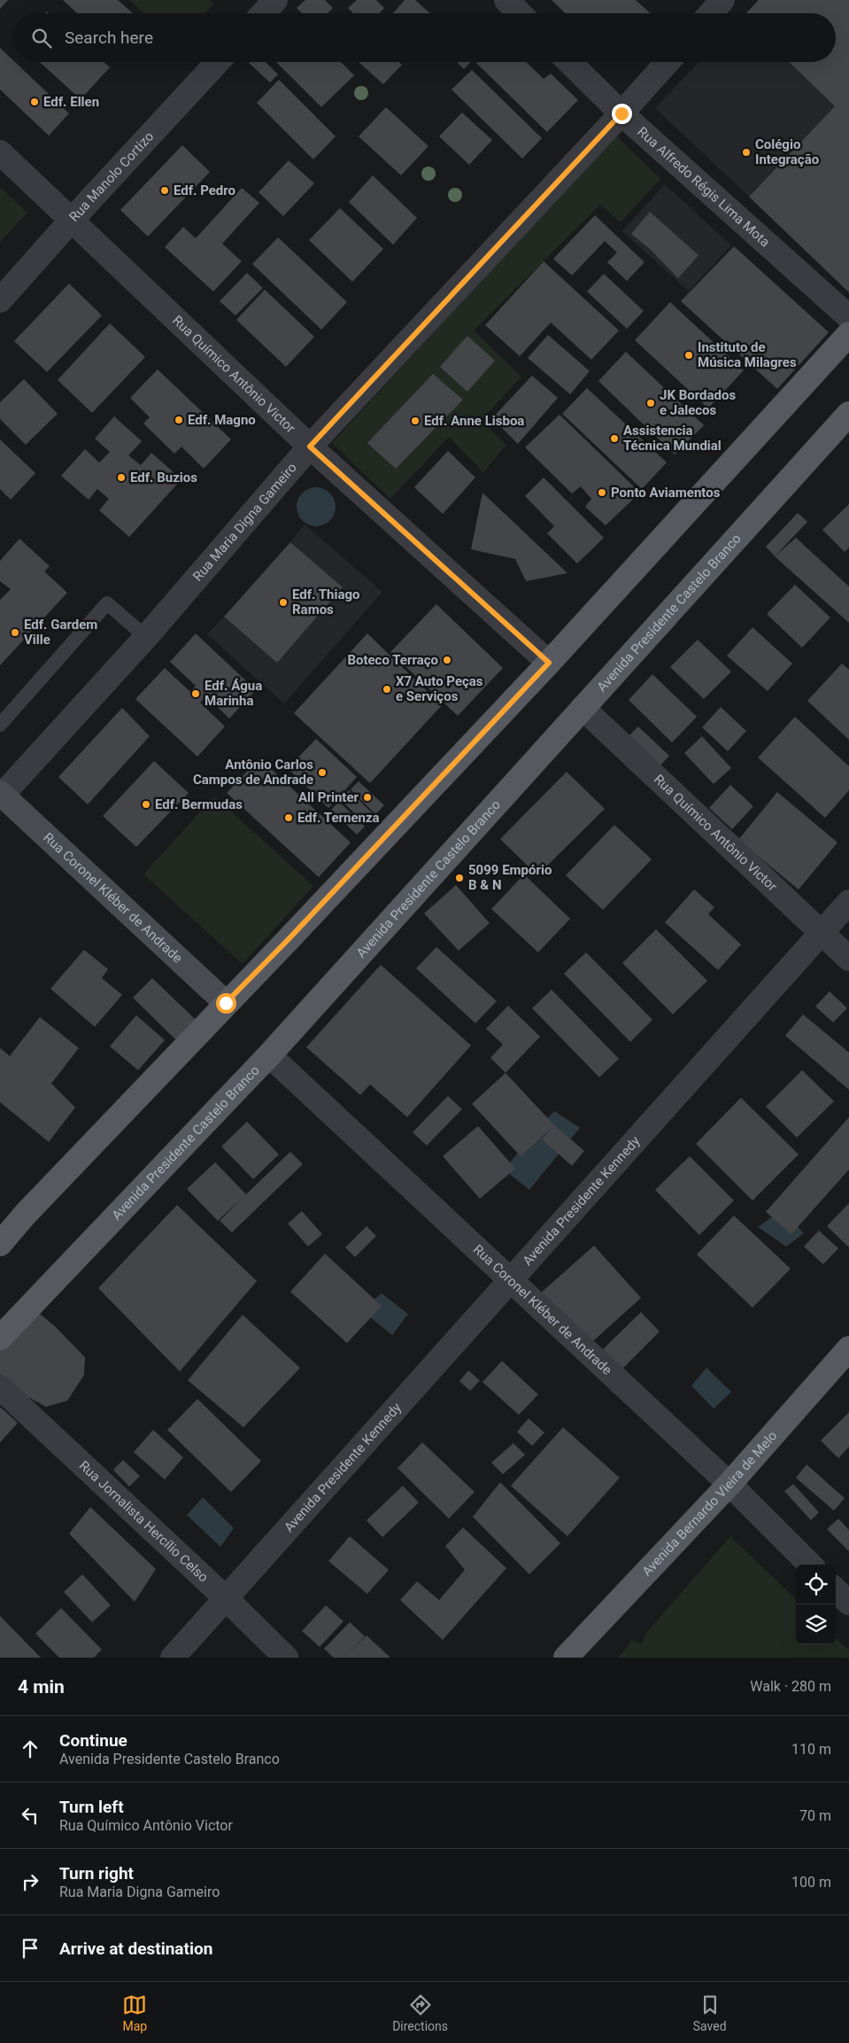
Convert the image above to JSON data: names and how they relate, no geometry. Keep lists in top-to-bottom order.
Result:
{
  "streets": {
    "main road": ["Avenida Presidente Castelo Branco", "Rua Coronel Kléber de Andrade", "Avenida Bernardo Vieira de Melo"],
    "street": [
      "Rua Manolo Cortizo",
      "Rua Alfredo Régis Lima Mota",
      "Rua Químico Antônio Victor",
      "Rua Maria Digna Gameiro",
      "Avenida Presidente Kennedy",
      "Rua Jornalista Hercílio Celso"
    ]
  },
  "crossings": [
    ["Rua Manolo Cortizo", "Rua Químico Antônio Victor"],
    ["Rua Alfredo Régis Lima Mota", "Rua Maria Digna Gameiro"],
    ["Rua Químico Antônio Victor", "Rua Maria Digna Gameiro"],
    ["Rua Químico Antônio Victor", "Avenida Presidente Castelo Branco"],
    ["Rua Químico Antônio Victor", "Avenida Presidente Kennedy"],
    ["Rua Maria Digna Gameiro", "Rua Coronel Kléber de Andrade"],
    ["Avenida Presidente Castelo Branco", "Rua Coronel Kléber de Andrade"],
    ["Rua Coronel Kléber de Andrade", "Avenida Presidente Kennedy"],
    ["Rua Coronel Kléber de Andrade", "Avenida Bernardo Vieira de Melo"],
    ["Avenida Presidente Kennedy", "Rua Jornalista Hercílio Celso"]
  ],
  "places": [
    "Edf. Ellen",
    "Colégio Integração",
    "Edf. Pedro",
    "Instituto de Música Milagres",
    "JK Bordados e Jalecos",
    "Edf. Magno",
    "Edf. Anne Lisboa",
    "Assistencia Técnica Mundial",
    "Edf. Buzios",
    "Ponto Aviamentos",
    "Edf. Thiago Ramos",
    "Edf. Gardem Ville",
    "Boteco Terraço",
    "X7 Auto Peças e Serviços",
    "Edf. Água Marinha",
    "Antônio Carlos Campos de Andrade",
    "All Printer",
    "Edf. Bermudas",
    "Edf. Ternenza",
    "5099 Empório B & N"
  ],
  "page": {
    "search": "Search here",
    "heading": ["4 min", "Walk · 280 m"],
    "list": [
      ["Continue", "Avenida Presidente Castelo Branco", "110 m"],
      ["Turn left", "Rua Químico Antônio Victor", "70 m"],
      ["Turn right", "Rua Maria Digna Gameiro", "100 m"],
      "Arrive at destination"
    ],
    "nav": ["Map", "Directions", "Saved"]
  }
}
